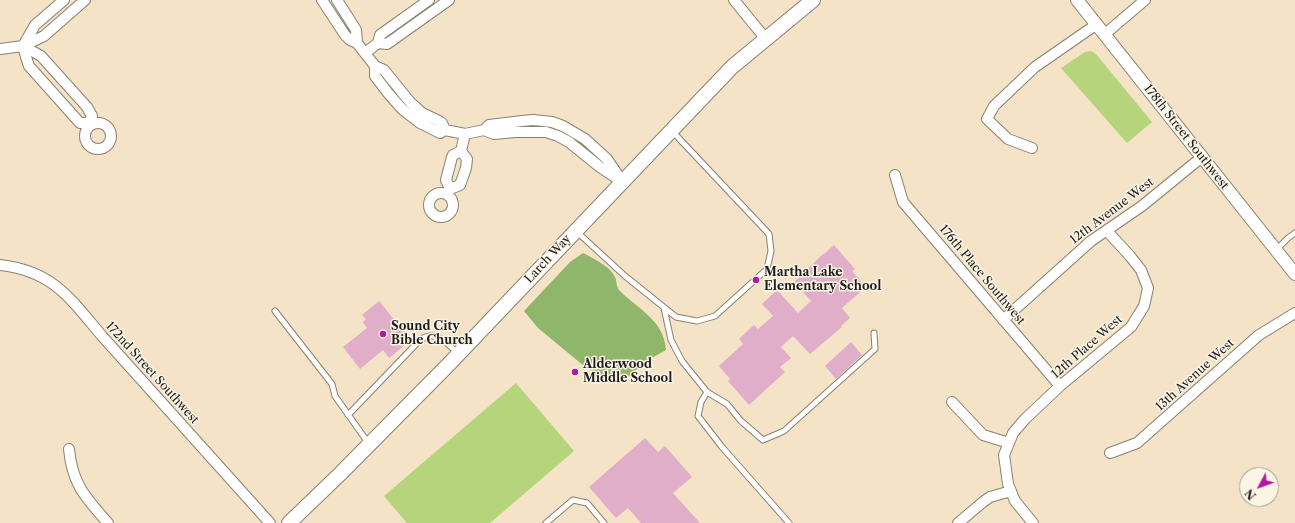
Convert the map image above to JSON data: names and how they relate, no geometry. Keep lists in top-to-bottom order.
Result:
{
  "streets": {
    "main road": ["Larch Way"],
    "street": [
      "178th Street Southwest",
      "12th Avenue West",
      "176th Place Southwest",
      "12th Place West",
      "172nd Street Southwest",
      "13th Avenue West"
    ]
  },
  "crossings": [
    ["178th Street Southwest", "12th Avenue West"],
    ["12th Avenue West", "176th Place Southwest"],
    ["12th Avenue West", "12th Place West"],
    ["176th Place Southwest", "12th Place West"]
  ],
  "places": ["Martha Lake Elementary School", "Sound City Bible Church", "Alderwood Middle School"],
  "north": "bottom left"
}
